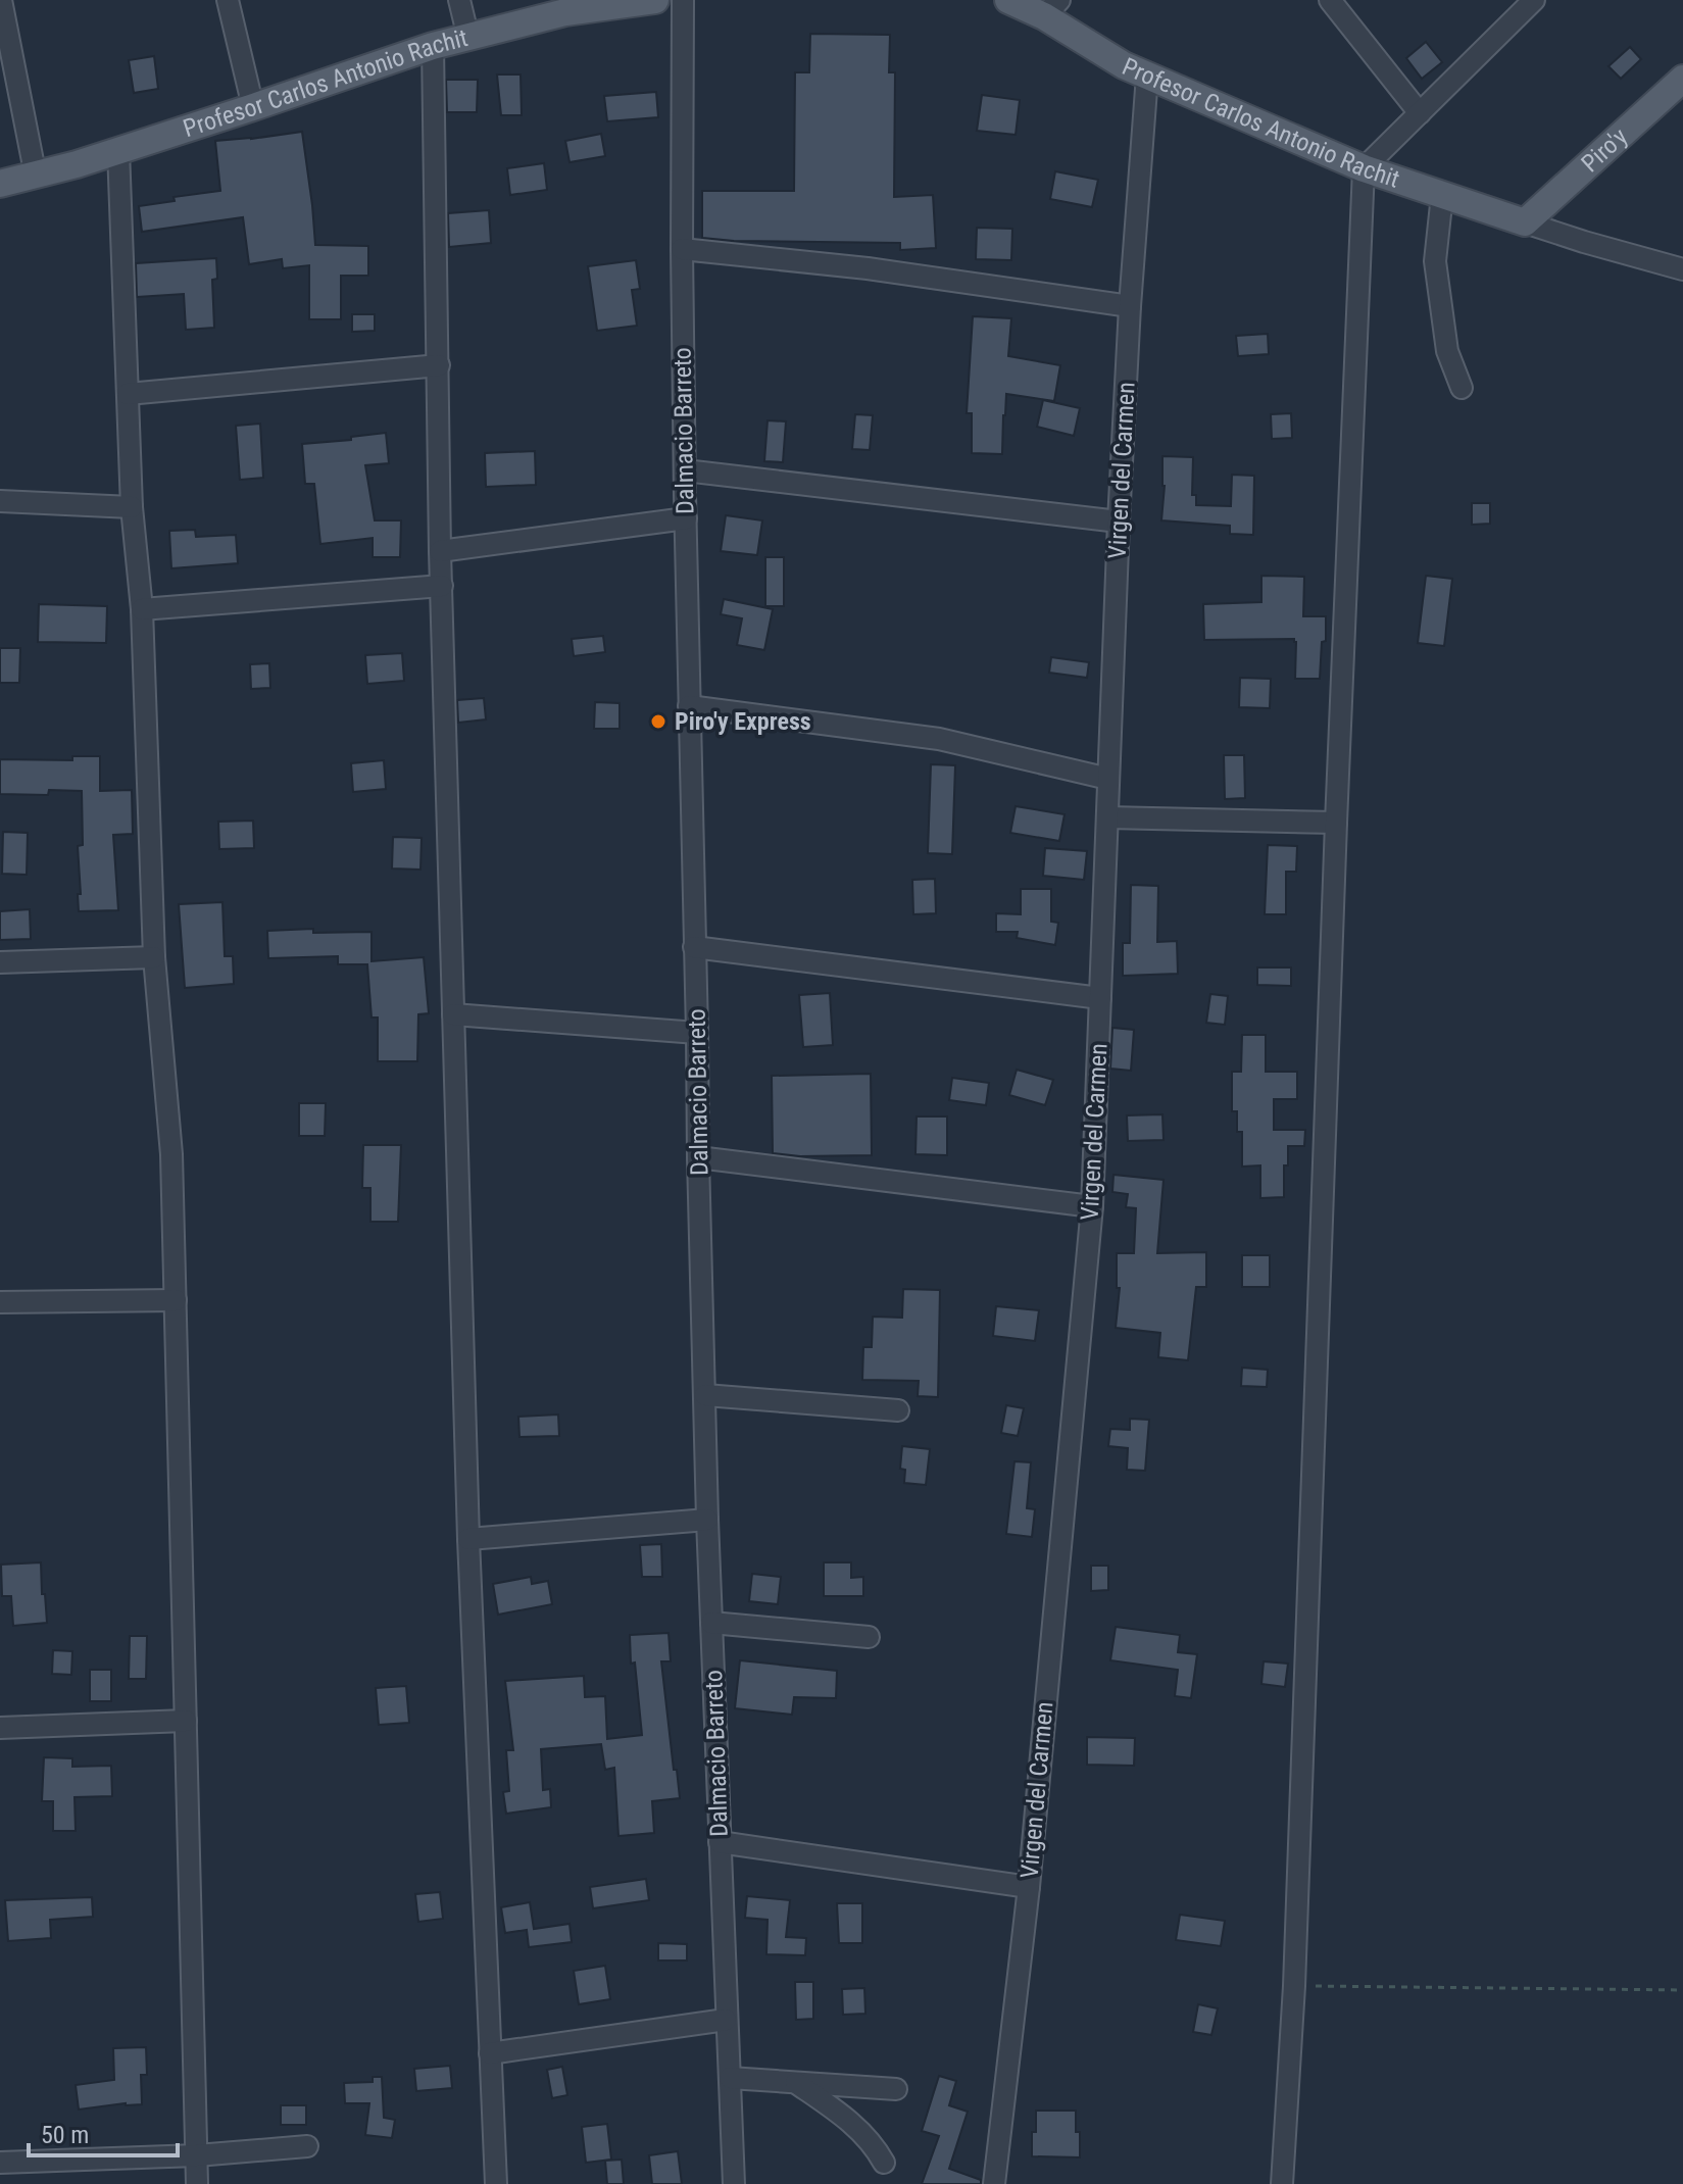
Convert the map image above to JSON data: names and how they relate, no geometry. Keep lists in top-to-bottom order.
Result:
{
  "streets": {
    "main road": ["Profesor Carlos Antonio Rachit", "Piro'y"],
    "street": ["Dalmacio Barreto", "Virgen del Carmen"]
  },
  "crossings": [
    ["Profesor Carlos Antonio Rachit", "Piro'y"],
    ["Profesor Carlos Antonio Rachit", "Virgen del Carmen"]
  ],
  "places": ["Piro'y Express"],
  "scale_bar": "50 m"
}
